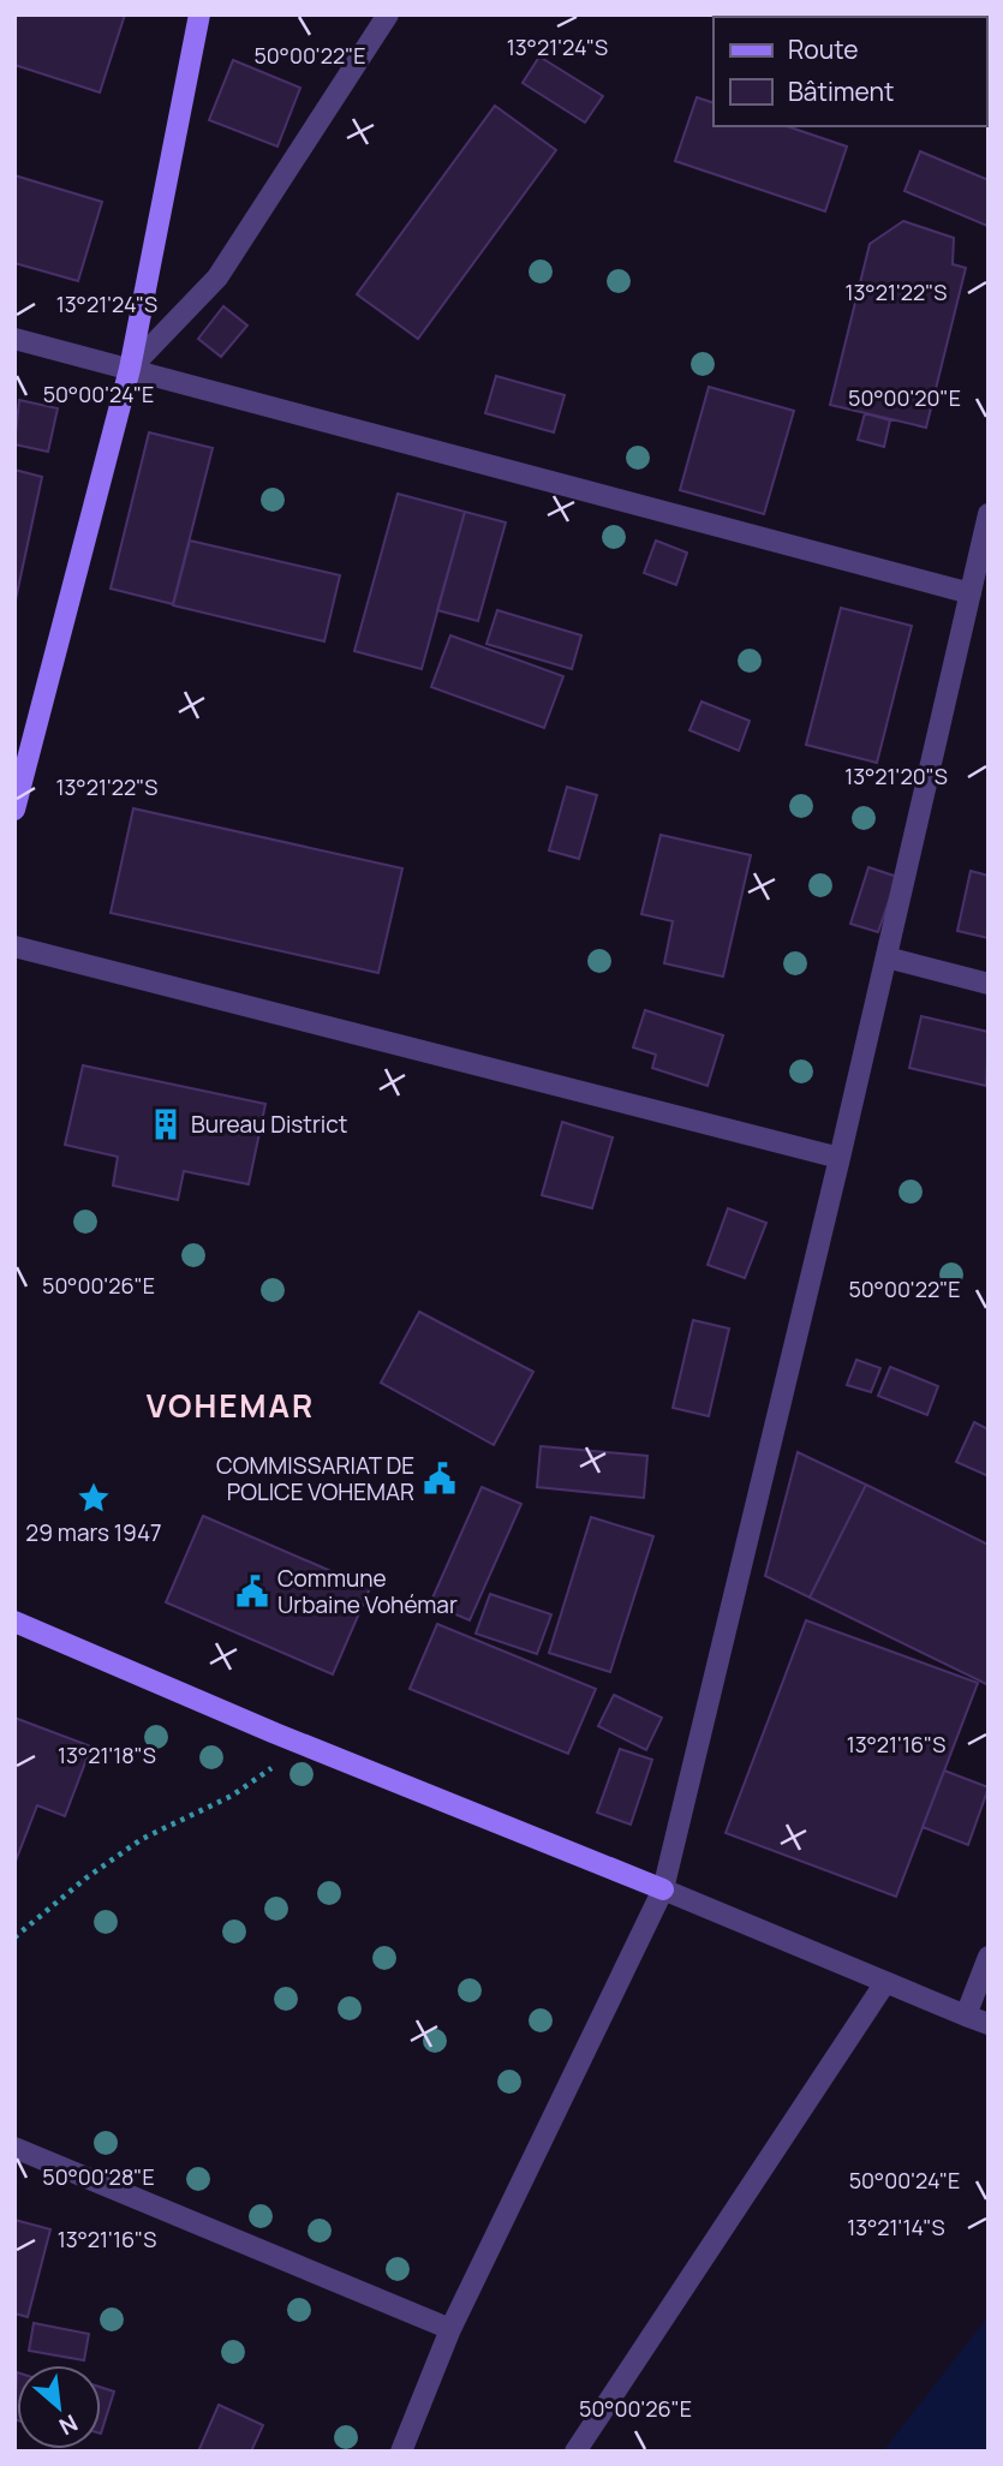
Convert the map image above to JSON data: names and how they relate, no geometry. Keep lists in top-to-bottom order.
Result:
{
  "districts": ["VOHEMAR"],
  "places": {
    "building": ["Bureau District"],
    "public building": ["COMMISSARIAT DE POLICE VOHEMAR", "Commune Urbaine Vohémar"],
    "place": ["29 mars 1947"]
  },
  "legend": ["Route", "Bâtiment"],
  "north": "bottom right",
  "coordinates": [
    "13°21'24\"S",
    "50°00'22\"E",
    "13°21'22\"S",
    "50°00'24\"E",
    "50°00'20\"E",
    "13°21'20\"S",
    "50°00'26\"E",
    "13°21'16\"S",
    "13°21'18\"S",
    "50°00'28\"E",
    "13°21'14\"S"
  ]
}
